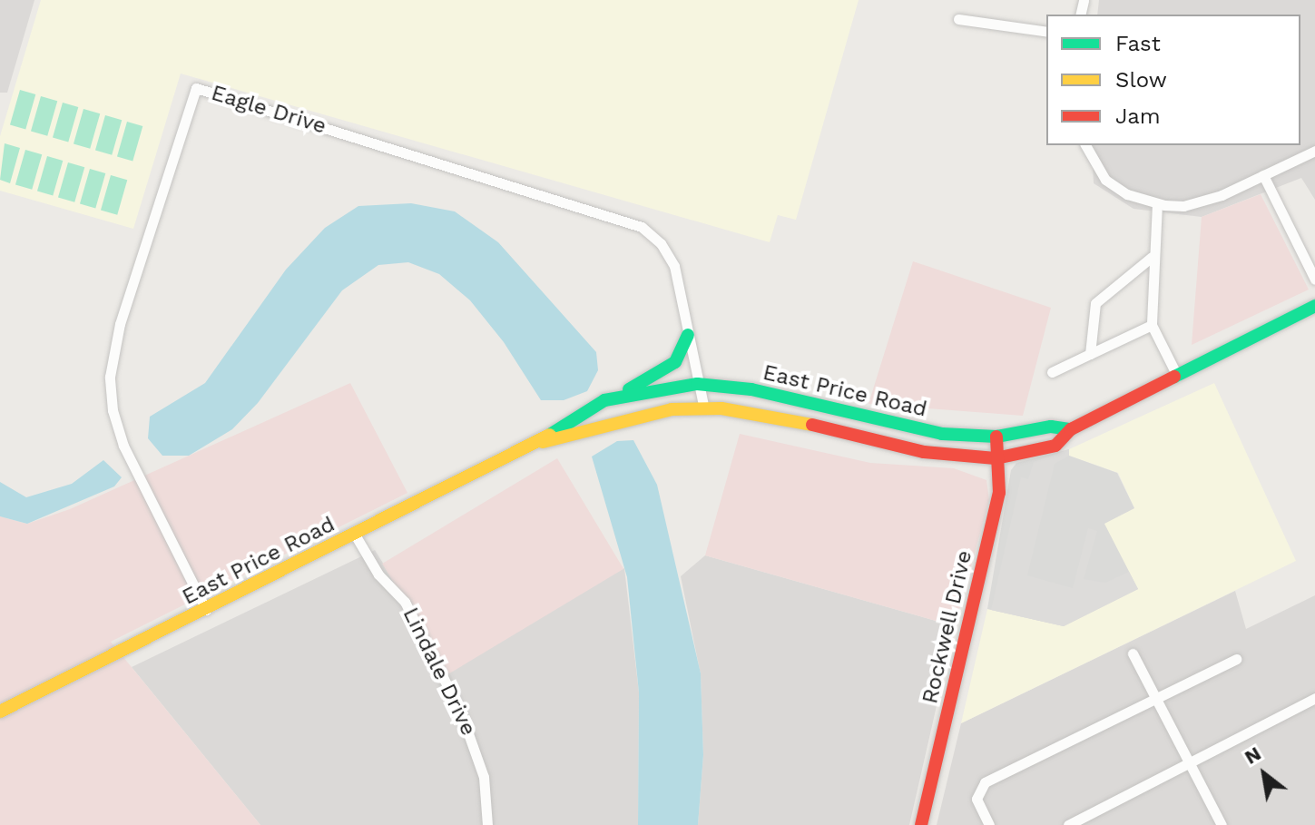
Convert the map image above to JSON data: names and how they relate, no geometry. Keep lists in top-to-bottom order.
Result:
{
  "streets": {
    "main road": ["East Price Road", "Rockwell Drive"],
    "street": ["Eagle Drive", "Lindale Drive"]
  },
  "crossings": [
    ["Eagle Drive", "East Price Road"],
    ["East Price Road", "Rockwell Drive"],
    ["East Price Road", "Lindale Drive"]
  ],
  "legend": ["Fast", "Slow", "Jam"],
  "north": "top left"
}
